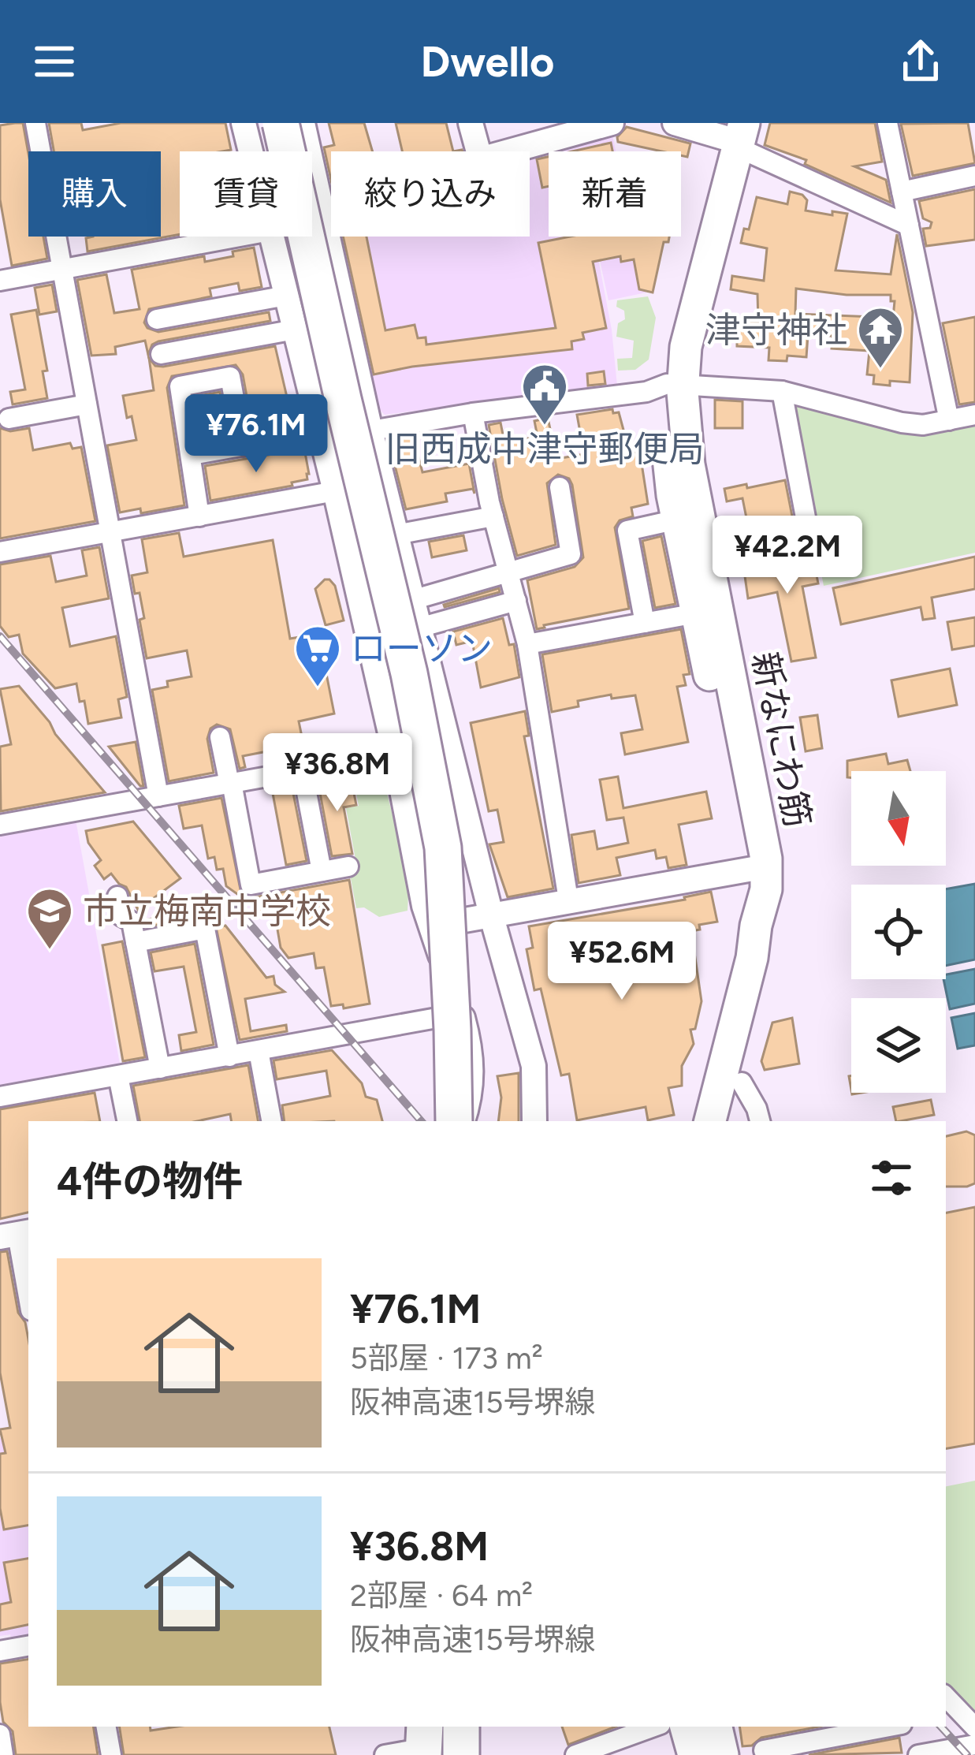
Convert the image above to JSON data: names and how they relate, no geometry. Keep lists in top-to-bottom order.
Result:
{
  "streets": {
    "main road": ["新なにわ筋"]
  },
  "places": {
    "temple": ["津守神社"],
    "public building": ["旧西成中津守郵便局"],
    "supermarket": ["ローソン"],
    "school or university": ["市立梅南中学校"]
  },
  "north": "bottom",
  "page": {
    "header": "Dwello",
    "chip": [
      "購入",
      "賃貸",
      "絞り込み",
      "新着"
    ],
    "price": [
      "¥76.1M",
      "¥42.2M",
      "¥36.8M",
      "¥52.6M"
    ],
    "heading": "4件の物件",
    "list": [
      {
        "name": "¥76.1M",
        "note": "5部屋 · 173 m² · 阪神高速15号堺線"
      },
      {
        "name": "¥36.8M",
        "note": "2部屋 · 64 m² · 阪神高速15号堺線"
      }
    ]
  }
}
